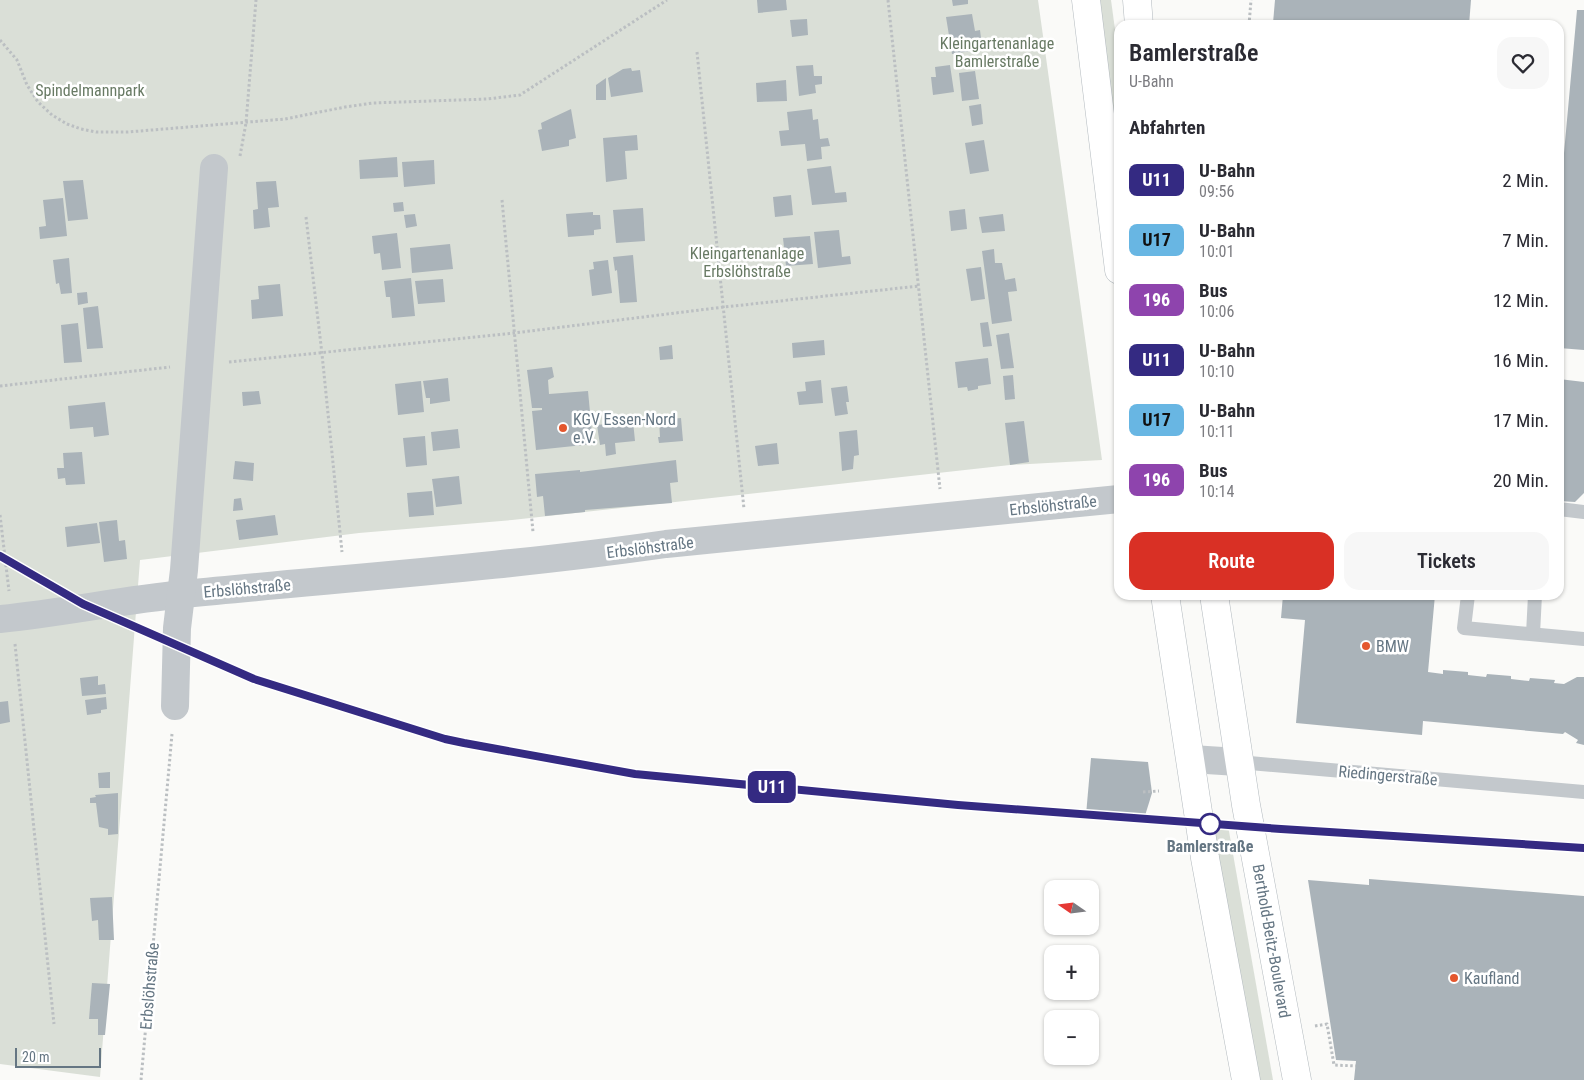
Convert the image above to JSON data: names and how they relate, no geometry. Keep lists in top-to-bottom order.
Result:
{
  "streets": {
    "main road": ["Berthold-Beitz-Boulevard"],
    "street": ["Erbslöhstraße", "Riedingerstraße"]
  },
  "crossings": [
    ["Riedingerstraße", "Berthold-Beitz-Boulevard"]
  ],
  "parks": ["Kleingartenanlage Bamlerstraße", "Spindelmannpark", "Kleingartenanlage Erbslöhstraße"],
  "places": [
    "KGV Essen-Nord e.V.",
    "BMW",
    "Bamlerstraße",
    "Kaufland"
  ],
  "lines": ["metro line U11"],
  "scale_bar": "20 m",
  "north": "left",
  "page": {
    "on_map": "U11",
    "heading": [
      ["Bamlerstraße", "U-Bahn"],
      "Abfahrten"
    ],
    "list": [
      {
        "mark": "U11",
        "name": "U-Bahn",
        "note": "09:56",
        "value": "2 Min."
      },
      {
        "mark": "U17",
        "name": "U-Bahn",
        "note": "10:01",
        "value": "7 Min."
      },
      {
        "mark": "196",
        "name": "Bus",
        "note": "10:06",
        "value": "12 Min."
      },
      {
        "mark": "U11",
        "name": "U-Bahn",
        "note": "10:10",
        "value": "16 Min."
      },
      {
        "mark": "U17",
        "name": "U-Bahn",
        "note": "10:11",
        "value": "17 Min."
      },
      {
        "mark": "196",
        "name": "Bus",
        "note": "10:14",
        "value": "20 Min."
      }
    ],
    "buttons": ["Route", "Tickets"],
    "map_buttons": ["+", "−"],
    "scale": "20 m"
  }
}
